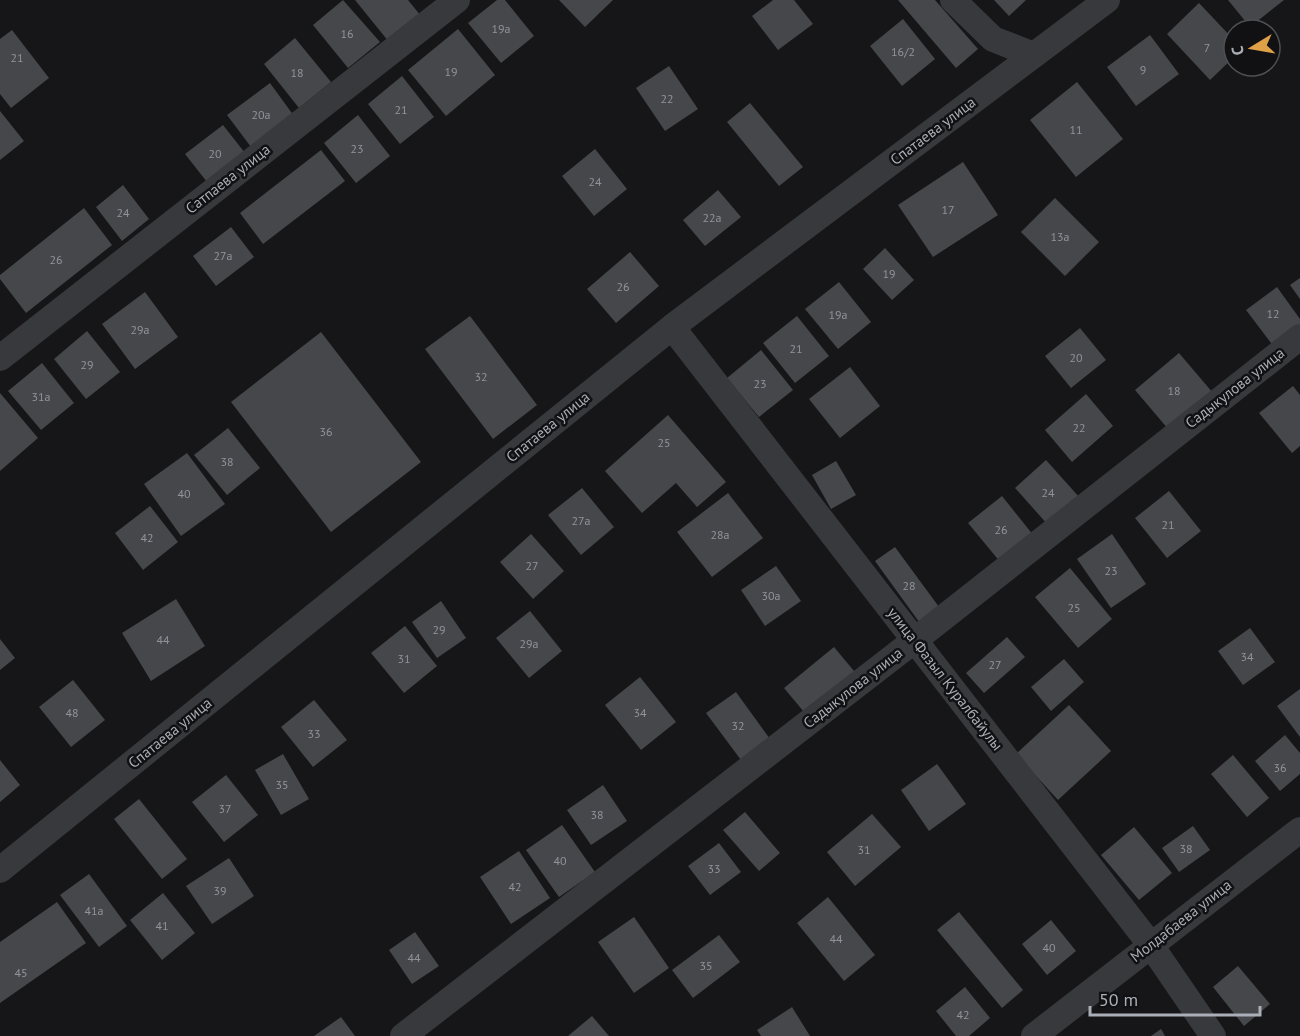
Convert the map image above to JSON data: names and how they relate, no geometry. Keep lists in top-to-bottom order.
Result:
{
  "streets": {
    "street": [
      "Спатаева улица",
      "Сатпаева улица",
      "Садыкулова улица",
      "улица Фазыл Куралбайулы",
      "Молдабаева улица"
    ]
  },
  "crossings": [
    ["Спатаева улица", "улица Фазыл Куралбайулы"],
    ["Садыкулова улица", "улица Фазыл Куралбайулы"],
    ["улица Фазыл Куралбайулы", "Молдабаева улица"]
  ],
  "house_numbers": [
    "19а",
    "16",
    "7",
    "16/2",
    "21",
    "9",
    "19",
    "18",
    "22",
    "21",
    "20а",
    "11",
    "23",
    "20",
    "24",
    "17",
    "24",
    "22а",
    "13а",
    "27а",
    "26",
    "19",
    "26",
    "12",
    "19а",
    "29а",
    "21",
    "20",
    "29",
    "32",
    "23",
    "18",
    "31а",
    "22",
    "36",
    "25",
    "38",
    "24",
    "40",
    "27а",
    "21",
    "26",
    "28а",
    "42",
    "27",
    "23",
    "28",
    "30а",
    "25",
    "29",
    "44",
    "29а",
    "34",
    "31",
    "27",
    "48",
    "34",
    "32",
    "33",
    "36",
    "35",
    "37",
    "38",
    "38",
    "31",
    "40",
    "33",
    "42",
    "39",
    "41а",
    "41",
    "44",
    "40",
    "44",
    "35",
    "45",
    "42"
  ],
  "scale_bar": "50 m",
  "north": "left"
}
